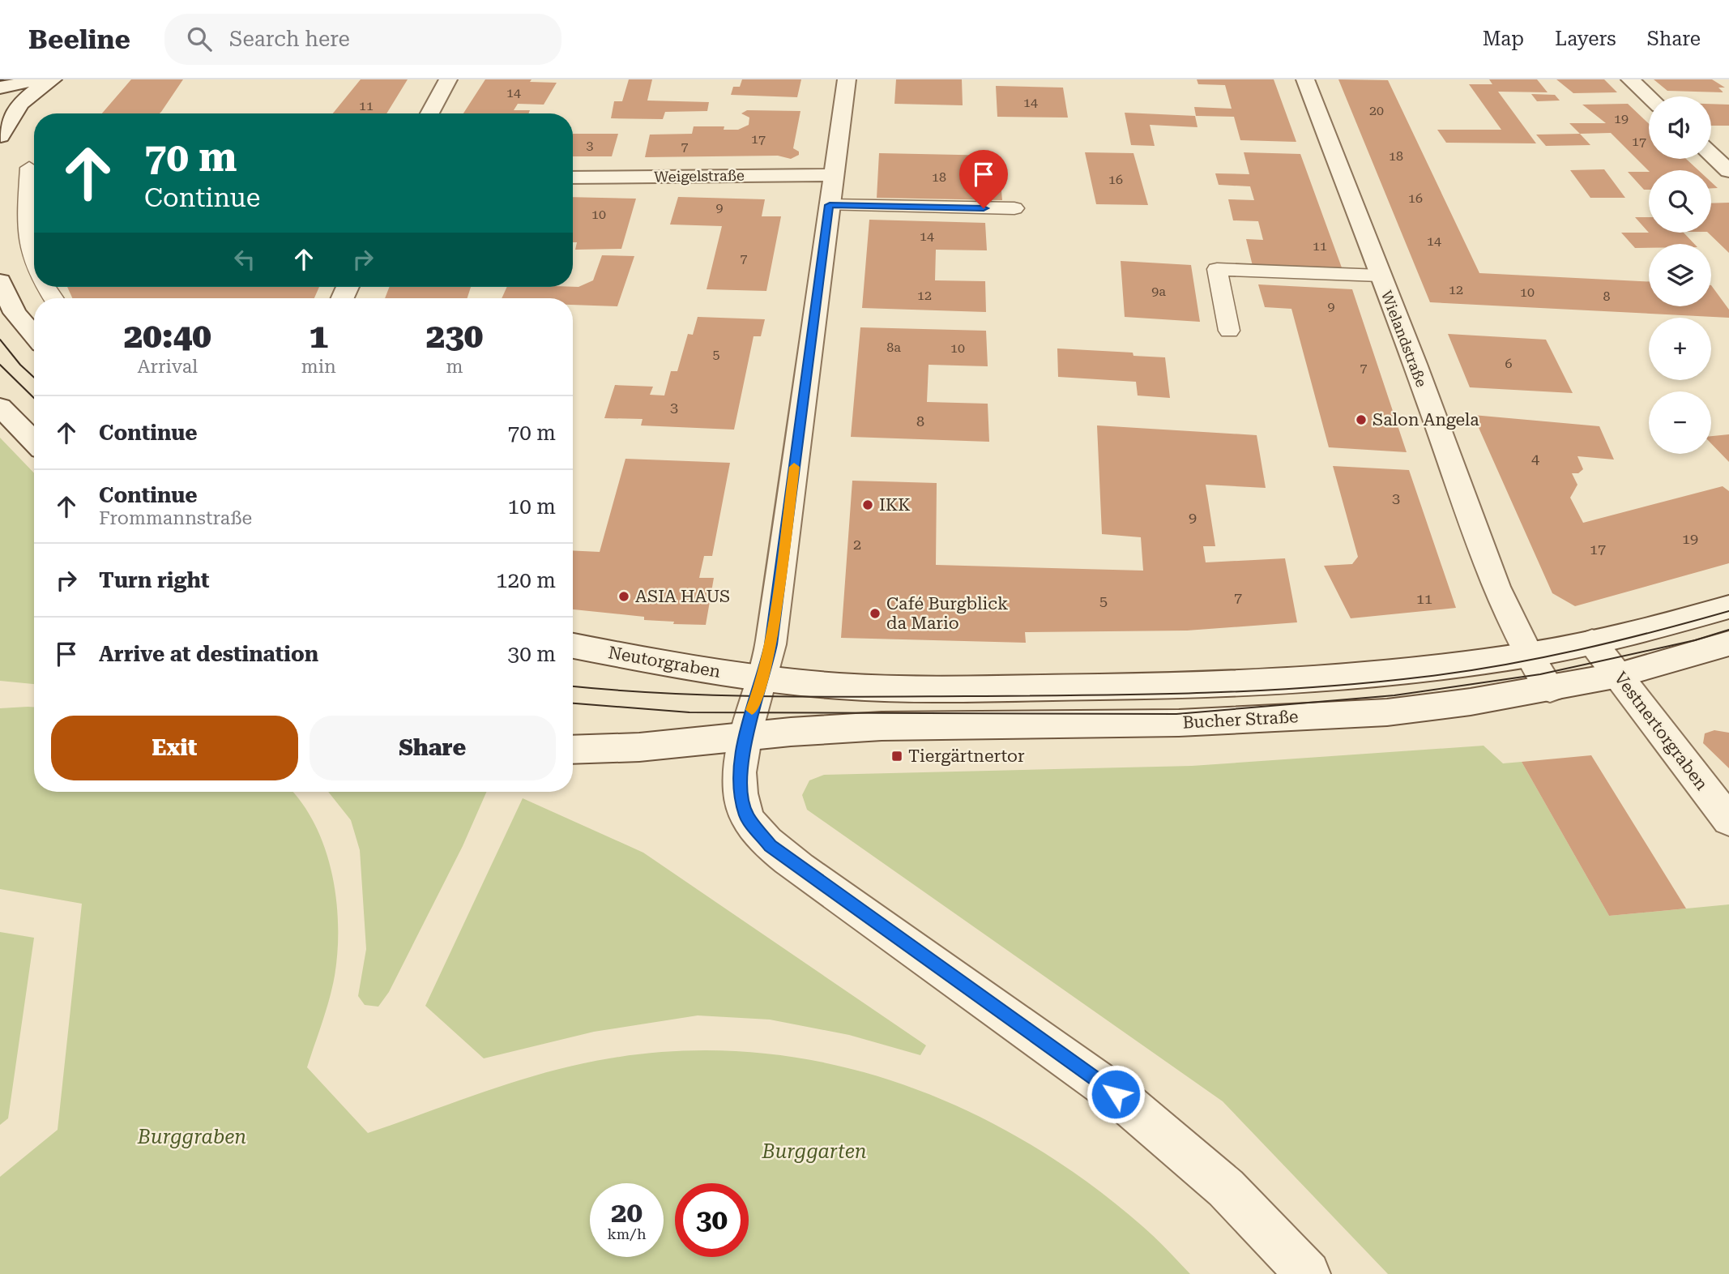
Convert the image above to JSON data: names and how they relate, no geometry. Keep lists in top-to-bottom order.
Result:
{
  "streets": {
    "street": [
      "Weigelstraße",
      "Wielandstraße",
      "Neutorgraben",
      "Bucher Straße",
      "Vestnertorgraben"
    ]
  },
  "crossings": [
    ["Wielandstraße", "Bucher Straße"],
    ["Neutorgraben", "Bucher Straße"],
    ["Bucher Straße", "Vestnertorgraben"]
  ],
  "parks": ["Burggraben", "Burggarten"],
  "places": {
    "other": [
      "Salon Angela",
      "IKK",
      "ASIA HAUS",
      "Café Burgblick da Mario"
    ],
    "transit": ["Tiergärtnertor"]
  },
  "house_numbers": [
    "14",
    "14",
    "11",
    "20",
    "19",
    "17",
    "17",
    "3",
    "7",
    "18",
    "18",
    "16",
    "16",
    "9",
    "10",
    "14",
    "14",
    "11",
    "7",
    "12",
    "9a",
    "10",
    "12",
    "8",
    "9",
    "8a",
    "10",
    "5",
    "6",
    "7",
    "3",
    "8",
    "4",
    "3",
    "9",
    "19",
    "2",
    "17",
    "7",
    "11",
    "5"
  ],
  "page": {
    "header": "Beeline",
    "search": "Search here",
    "nav": ["Map", "Layers", "Share"],
    "map_buttons": ["+", "−"],
    "turn": ["70 m", "Continue"],
    "eta": [
      "20:40",
      "Arrival",
      "1",
      "min",
      "230",
      "m"
    ],
    "list": [
      {
        "name": "Continue",
        "value": "70 m"
      },
      {
        "name": "Continue",
        "note": "Frommannstraße",
        "value": "10 m"
      },
      {
        "name": "Turn right",
        "value": "120 m"
      },
      {
        "name": "Arrive at destination",
        "value": "30 m"
      }
    ],
    "buttons": ["Exit", "Share"],
    "speed": "20 km/h",
    "limit": "30"
  }
}
